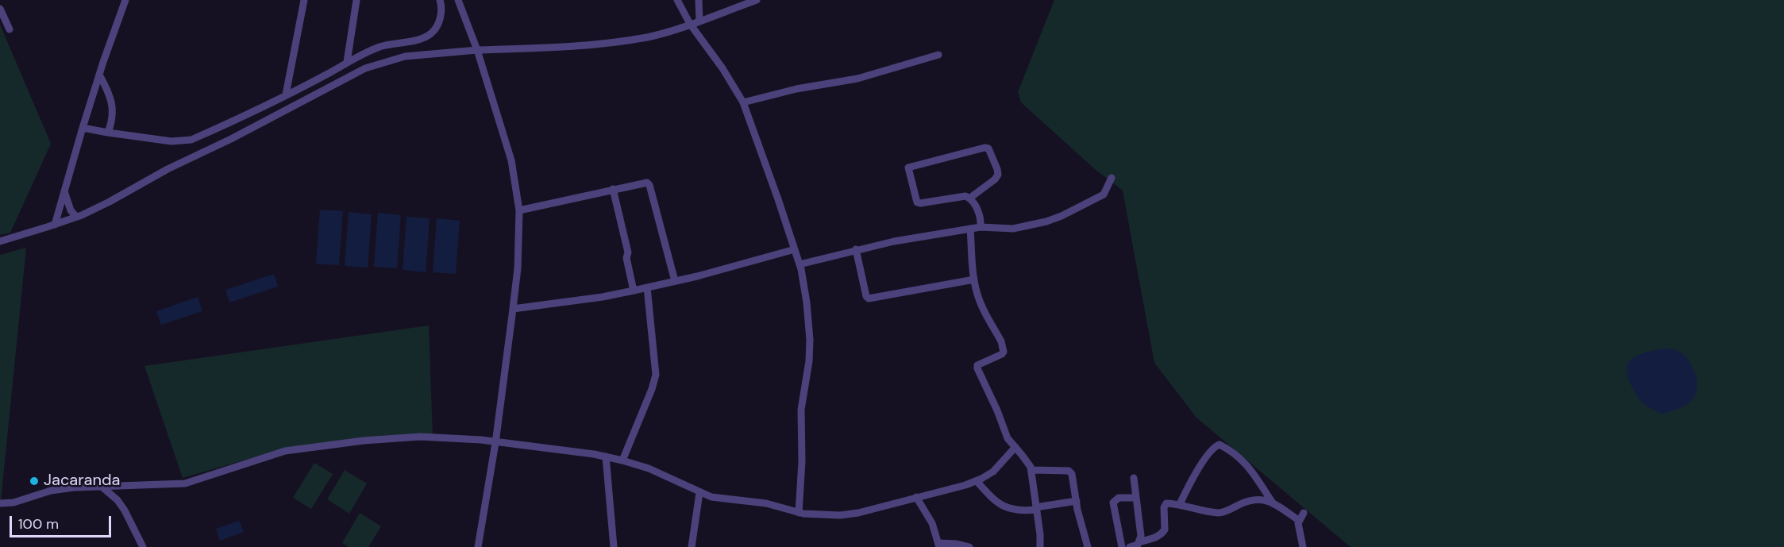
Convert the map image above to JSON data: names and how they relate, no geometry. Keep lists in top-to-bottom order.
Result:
{
  "places": ["Jacaranda"],
  "scale_bar": "100 m"
}
